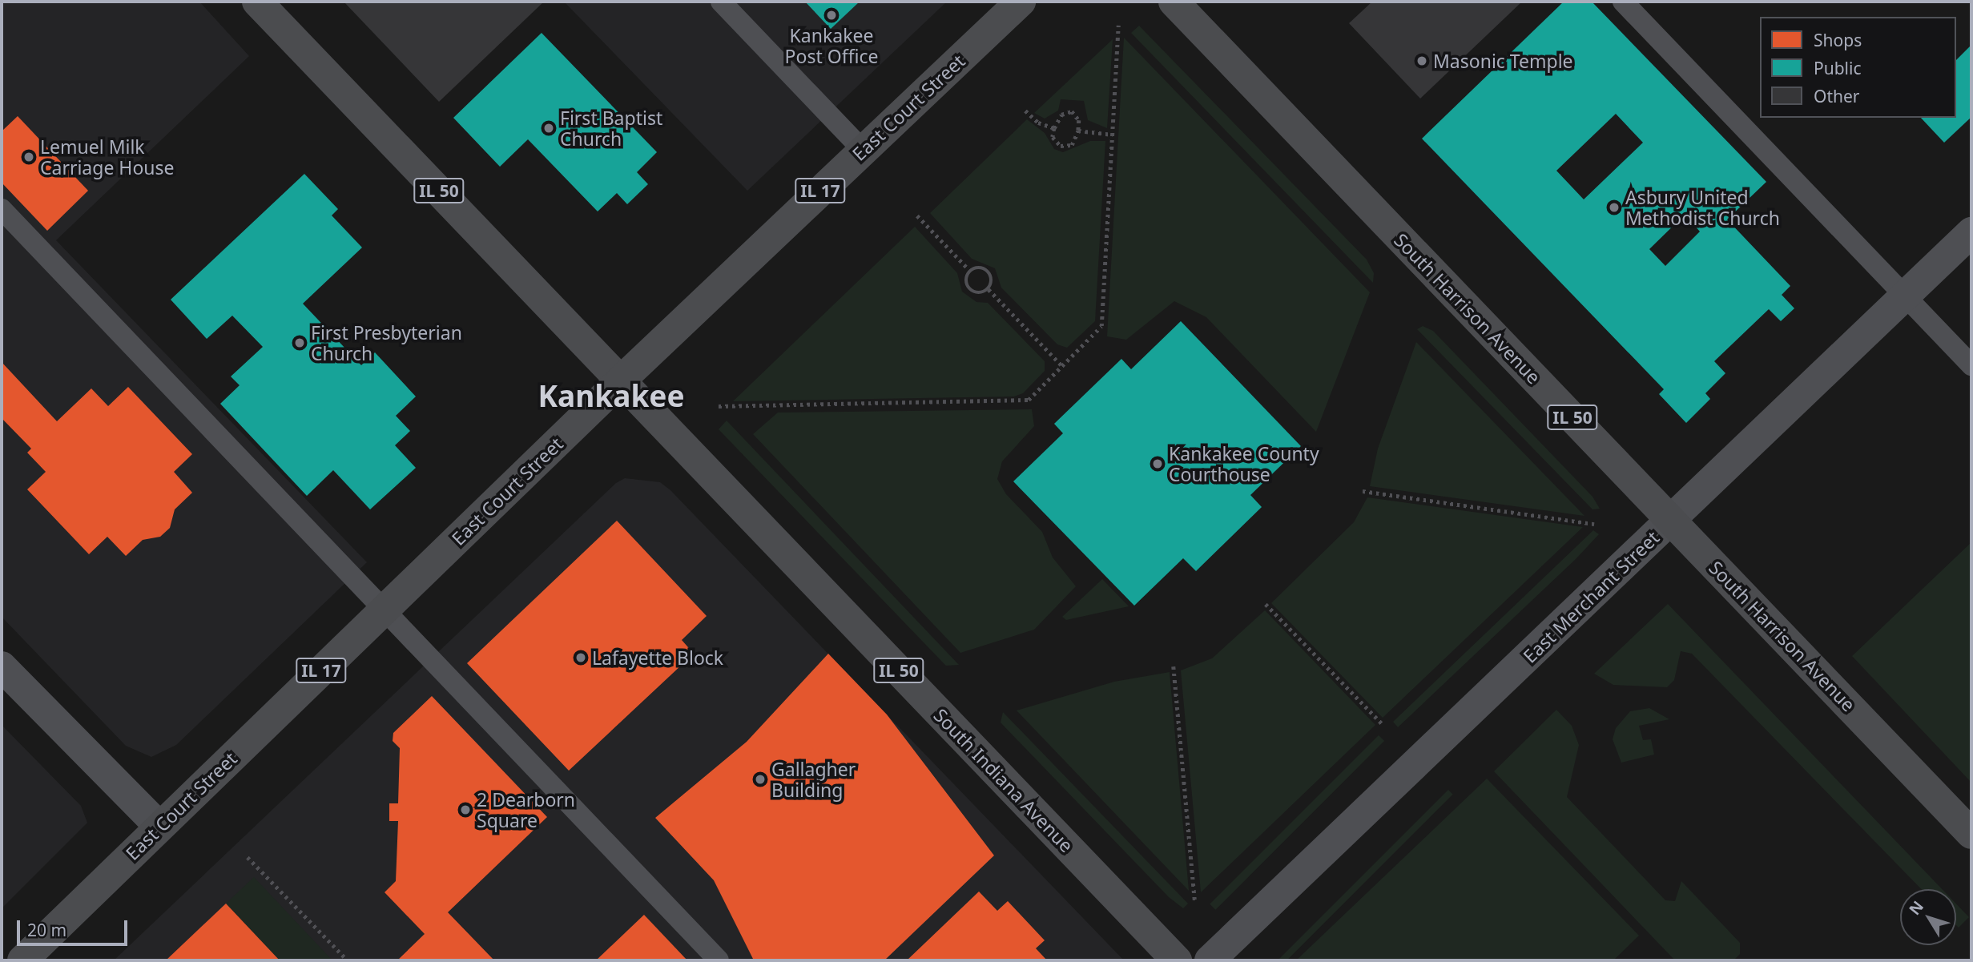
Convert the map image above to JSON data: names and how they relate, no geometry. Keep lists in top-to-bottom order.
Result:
{
  "streets": {
    "main road": [
      "East Court Street",
      "IL 50",
      "IL 17",
      "South Harrison Avenue",
      "South Indiana Avenue"
    ],
    "street": ["East Merchant Street"]
  },
  "crossings": [
    ["East Court Street", "IL 50"],
    ["East Court Street", "South Indiana Avenue"],
    ["IL 50", "South Indiana Avenue"],
    ["South Harrison Avenue", "East Merchant Street"]
  ],
  "districts": ["Kankakee"],
  "places": [
    "Kankakee Post Office",
    "Masonic Temple",
    "First Baptist Church",
    "Lemuel Milk Carriage House",
    "Asbury United Methodist Church",
    "First Presbyterian Church",
    "Kankakee County Courthouse",
    "Lafayette Block",
    "Gallagher Building",
    "2 Dearborn Square"
  ],
  "legend": ["Shops", "Public", "Other"],
  "scale_bar": "20 m",
  "north": "top left"
}
